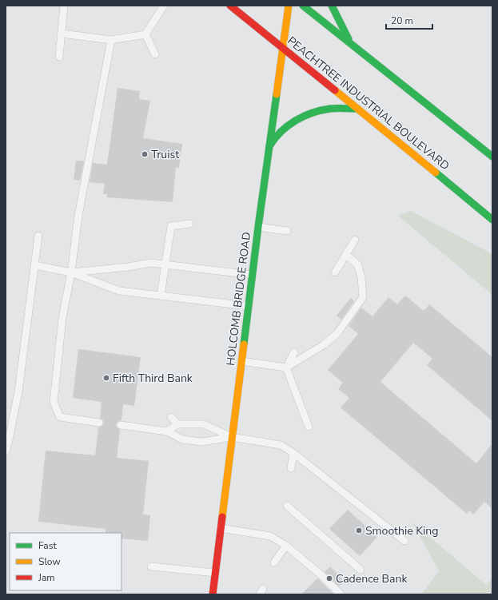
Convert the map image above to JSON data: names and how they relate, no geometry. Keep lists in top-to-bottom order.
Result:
{
  "streets": {
    "main road": ["PEACHTREE INDUSTRIAL BOULEVARD", "HOLCOMB BRIDGE ROAD"]
  },
  "crossings": [
    ["PEACHTREE INDUSTRIAL BOULEVARD", "HOLCOMB BRIDGE ROAD"]
  ],
  "places": [
    "Truist",
    "Fifth Third Bank",
    "Smoothie King",
    "Cadence Bank"
  ],
  "legend": ["Fast", "Slow", "Jam"],
  "scale_bar": "20 m"
}
